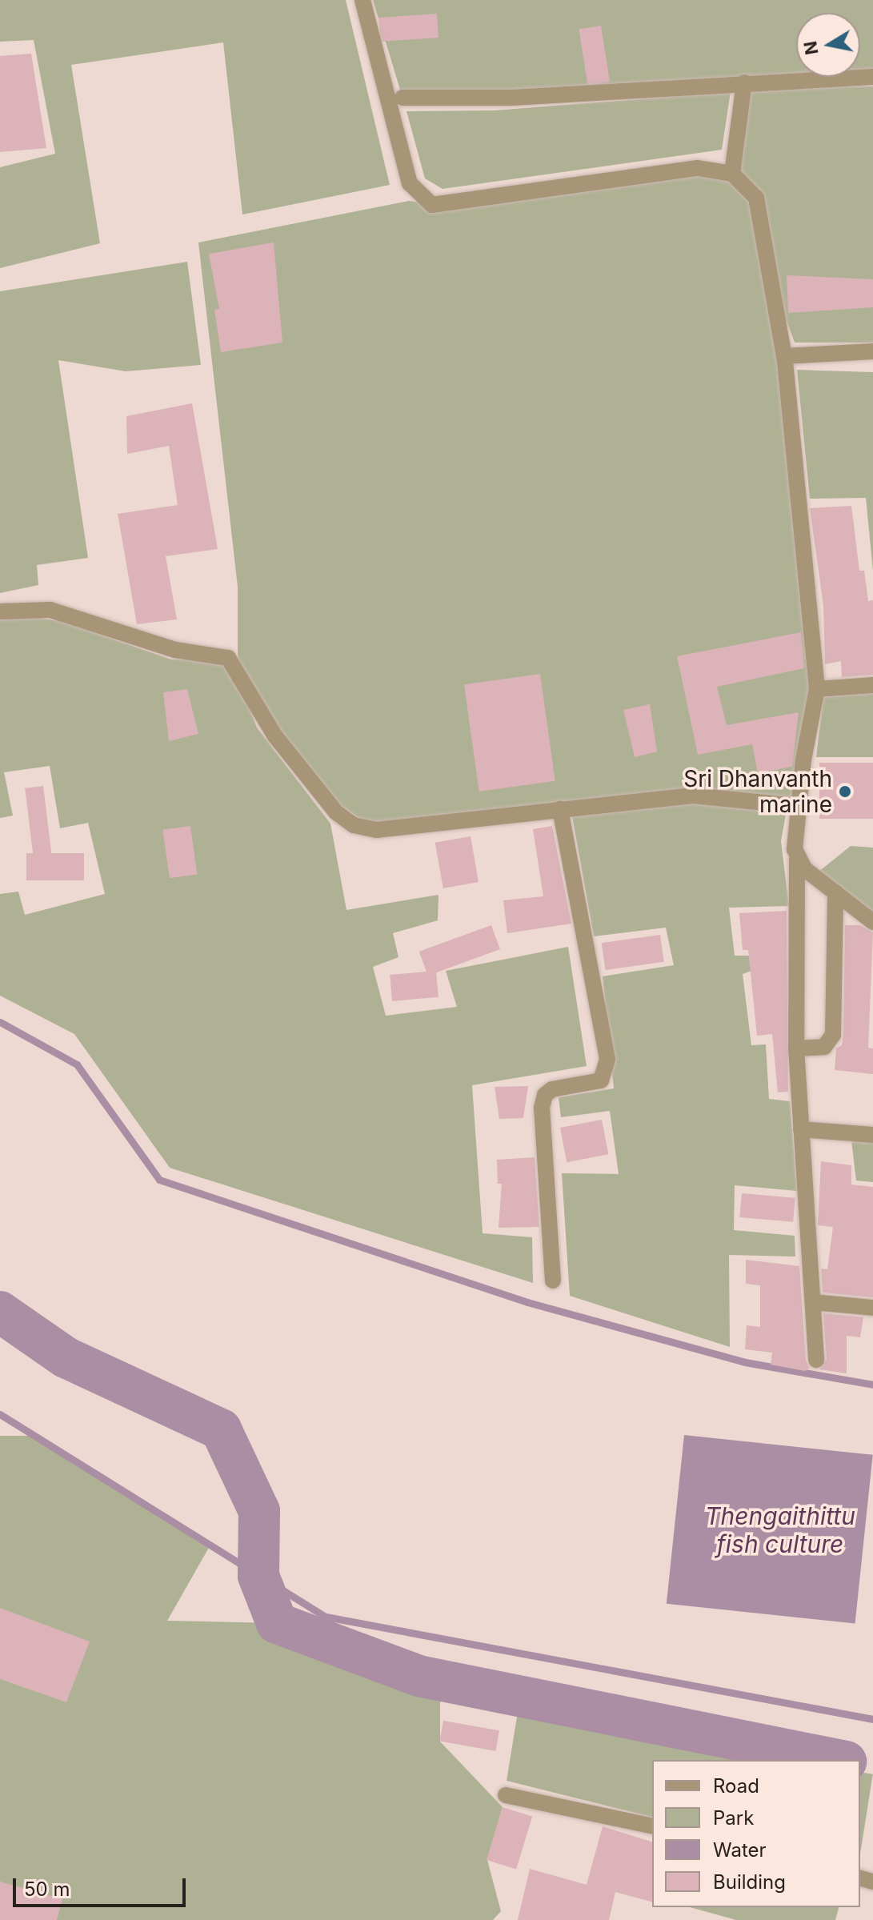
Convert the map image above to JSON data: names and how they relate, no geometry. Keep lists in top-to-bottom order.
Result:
{
  "water": ["Thengaithittu fish culture"],
  "places": ["Sri Dhanvanth marine"],
  "legend": [
    "Road",
    "Park",
    "Water",
    "Building"
  ],
  "scale_bar": "50 m",
  "north": "left"
}
